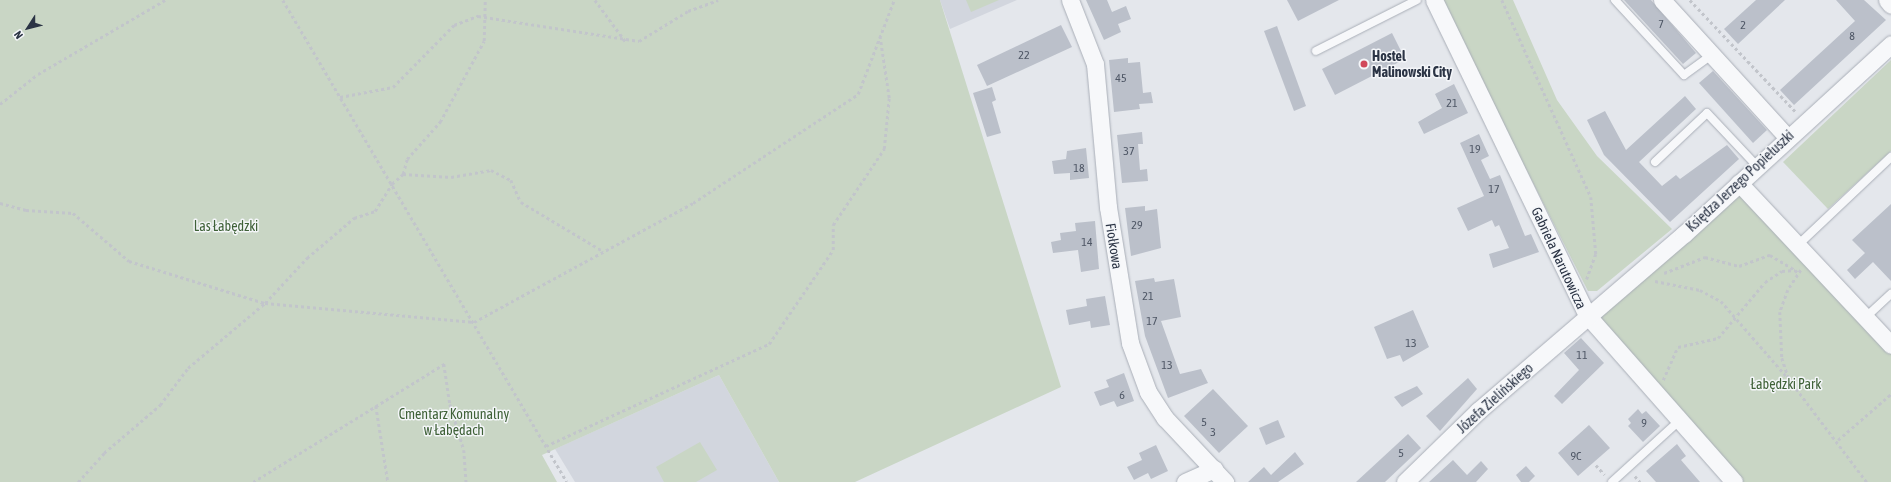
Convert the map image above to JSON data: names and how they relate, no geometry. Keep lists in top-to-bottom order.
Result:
{
  "streets": {
    "street": [
      "Księdza Jerzego Popiełuszki",
      "Fiołkowa",
      "Gabriela Narutowicza",
      "Józefa Zielińskiego"
    ]
  },
  "crossings": [
    ["Księdza Jerzego Popiełuszki", "Gabriela Narutowicza"],
    ["Księdza Jerzego Popiełuszki", "Józefa Zielińskiego"],
    ["Gabriela Narutowicza", "Józefa Zielińskiego"]
  ],
  "parks": ["Las Łabędzki", "Łabędzki Park", "Cmentarz Komunalny w Łabędach"],
  "places": ["Hostel Malinowski City"],
  "house_numbers": [
    "7",
    "2",
    "8",
    "22",
    "45",
    "21",
    "19",
    "37",
    "18",
    "17",
    "29",
    "14",
    "21",
    "17",
    "13",
    "11",
    "13",
    "6",
    "5",
    "9",
    "3",
    "5",
    "9C"
  ],
  "north": "bottom left"
}
